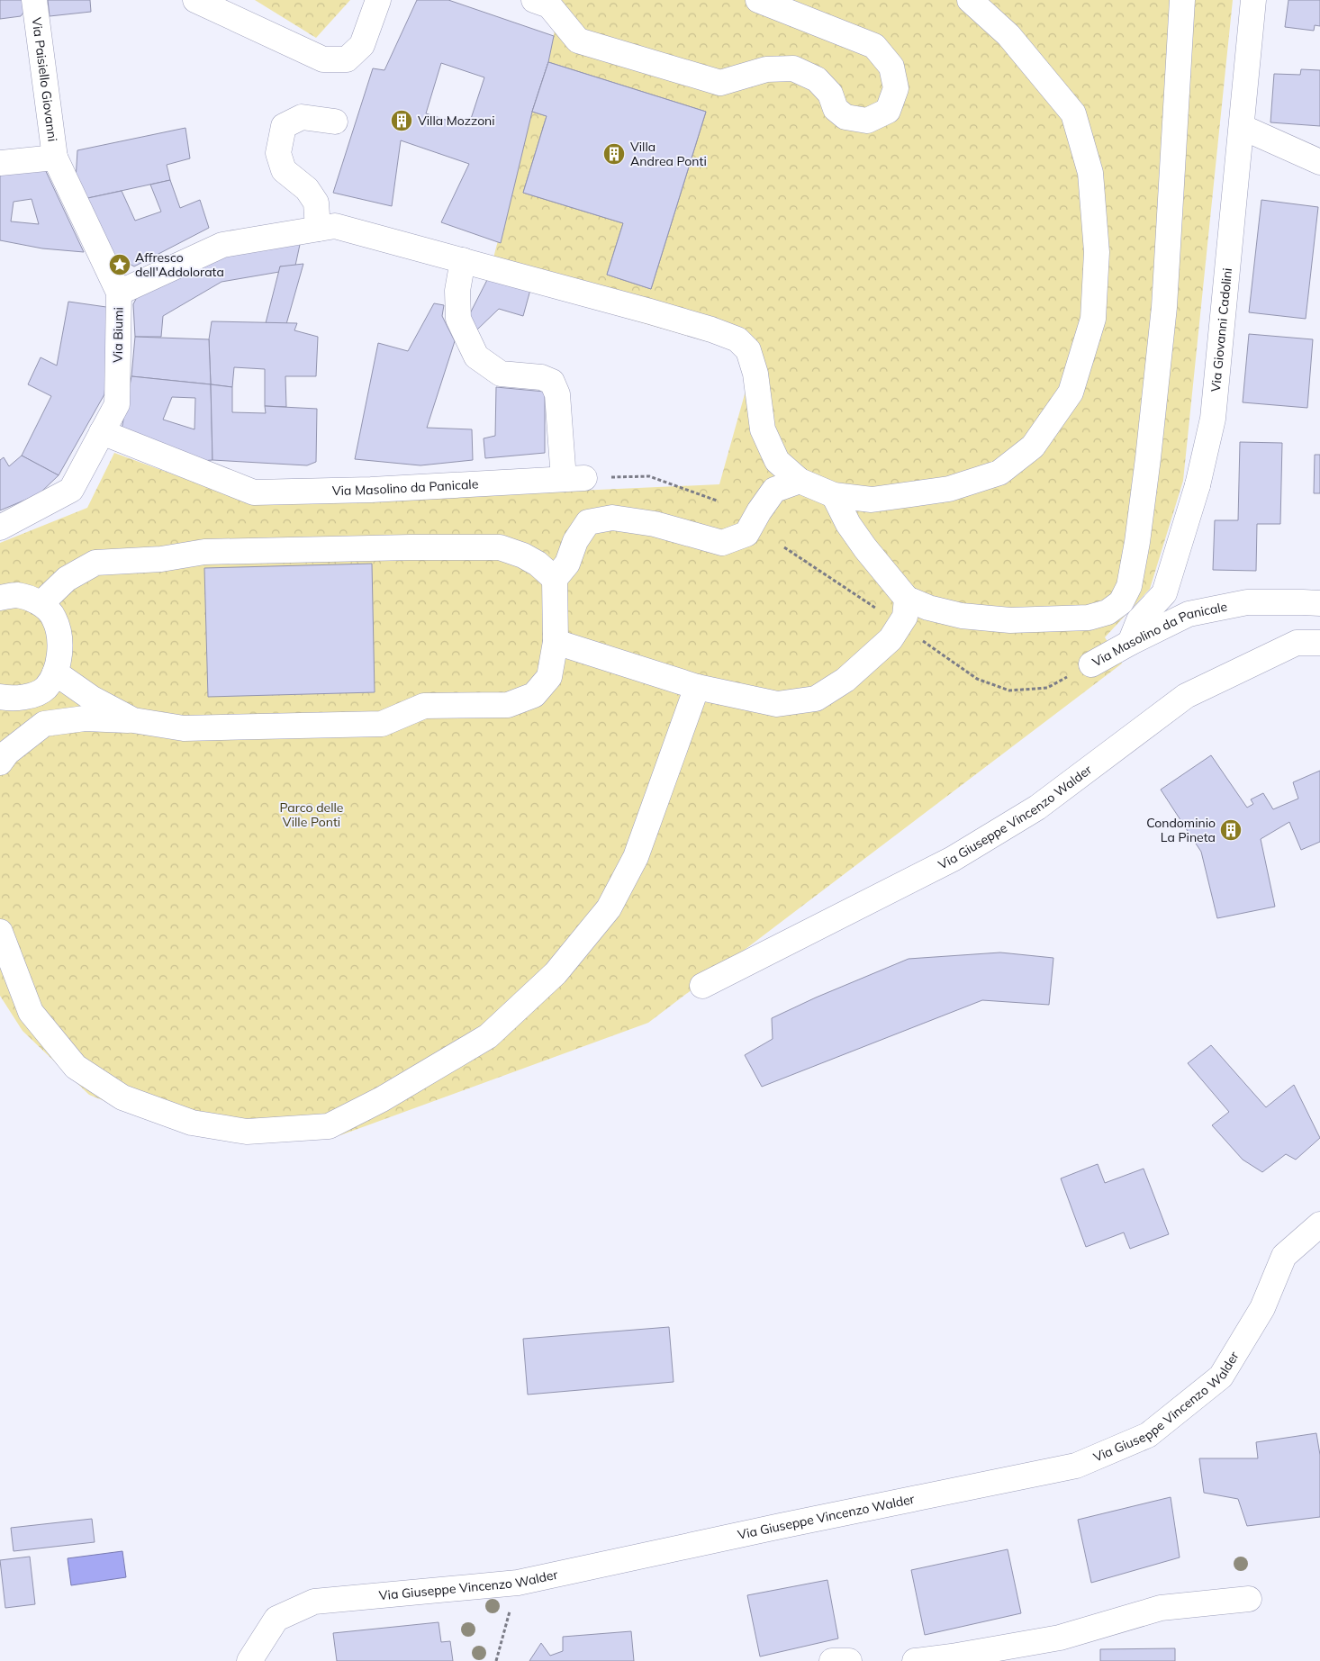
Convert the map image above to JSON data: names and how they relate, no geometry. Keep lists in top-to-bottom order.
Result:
{
  "streets": {
    "street": [
      "Via Paisiello Giovanni",
      "Via Giovanni Cadolini",
      "Via Biumi",
      "Via Masolino da Panicale",
      "Via Giuseppe Vincenzo Walder"
    ]
  },
  "crossings": [
    ["Via Paisiello Giovanni", "Via Biumi"],
    ["Via Giovanni Cadolini", "Via Masolino da Panicale"],
    ["Via Biumi", "Via Masolino da Panicale"]
  ],
  "parks": ["Parco delle Ville Ponti"],
  "places": {
    "building": ["Villa Mozzoni", "Villa Andrea Ponti", "Condominio La Pineta"],
    "place": ["Affresco dell'Addolorata"]
  }
}
